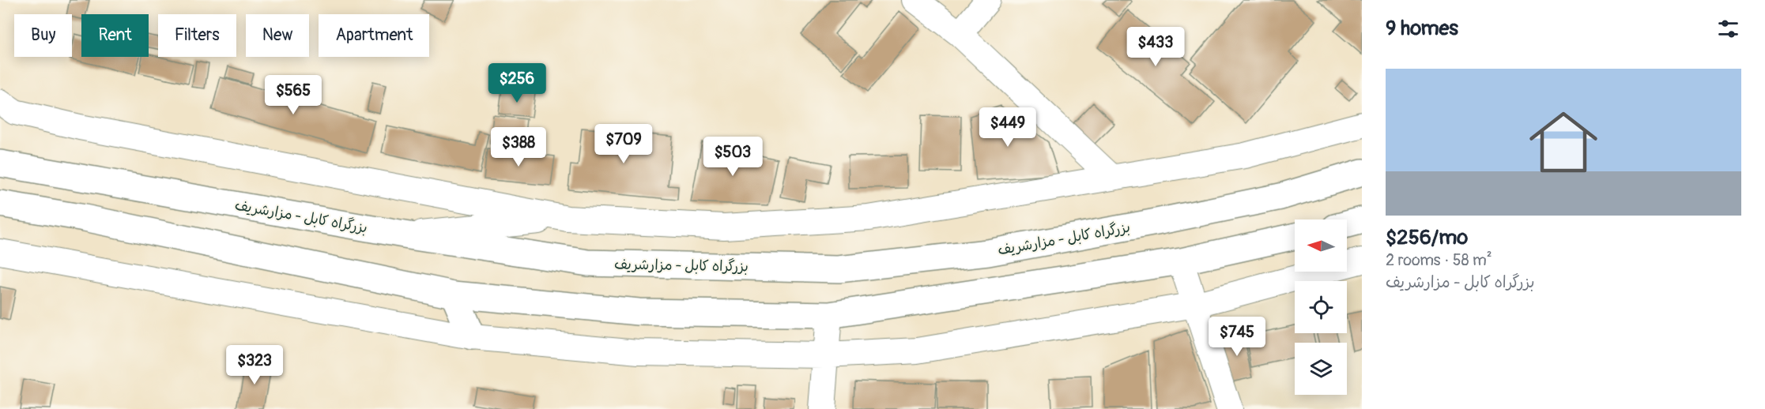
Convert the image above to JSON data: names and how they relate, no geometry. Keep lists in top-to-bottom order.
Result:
{
  "streets": {
    "highway": ["بزرگراه کابل - مزارشریف"]
  },
  "north": "left",
  "page": {
    "heading": "9 homes",
    "chip": [
      "Buy",
      "Rent",
      "Filters",
      "New",
      "Apartment"
    ],
    "price": [
      "$433",
      "$256",
      "$565",
      "$449",
      "$709",
      "$388",
      "$503",
      "$745",
      "$323"
    ],
    "list": [
      {
        "name": "$256/mo",
        "note": "2 rooms · 58 m² · بزرگراه کابل - مزارشریف"
      }
    ]
  }
}
